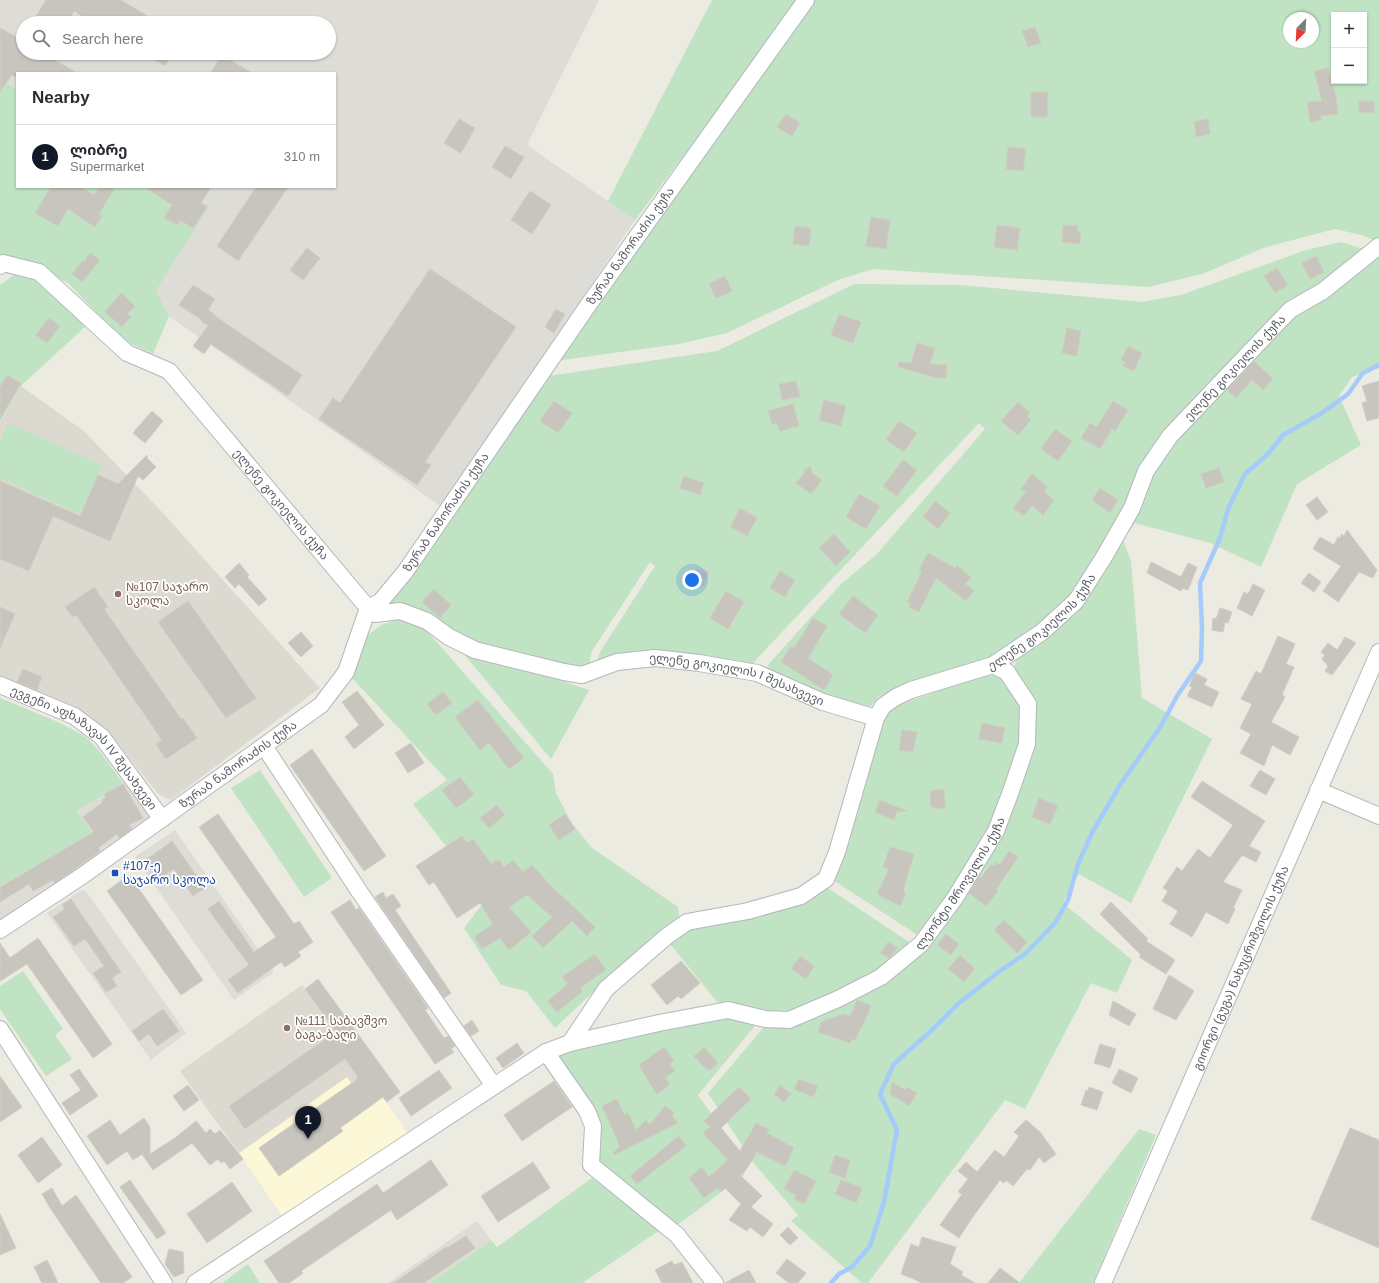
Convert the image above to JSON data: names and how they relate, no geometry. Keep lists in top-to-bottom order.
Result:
{
  "streets": {
    "street": [
      "ზურაბ ნამორაძის ქუჩა",
      "ელენე გოკიელის ქუჩა",
      "ელენე გოკიელის I შესახვევი",
      "ევგენი აფხაზავას IV შესახვევი",
      "ლეონტი მროველის ქუჩა",
      "გიორგი (გუგა) ნახუცრიშვილის ქუჩა"
    ]
  },
  "crossings": [
    ["ზურაბ ნამორაძის ქუჩა", "ელენე გოკიელის ქუჩა"],
    ["ზურაბ ნამორაძის ქუჩა", "ელენე გოკიელის I შესახვევი"],
    ["ზურაბ ნამორაძის ქუჩა", "ევგენი აფხაზავას IV შესახვევი"],
    ["ელენე გოკიელის ქუჩა", "ელენე გოკიელის I შესახვევი"],
    ["ელენე გოკიელის ქუჩა", "ლეონტი მროველის ქუჩა"]
  ],
  "places": {
    "other": ["№107 საჯარო სკოლა", "№111 საბავშვო ბაგა-ბაღი"],
    "transit": ["#107-ე საჯარო სკოლა"]
  },
  "north": "bottom left",
  "page": {
    "map_buttons": ["+", "−"],
    "search": "Search here",
    "heading": "Nearby",
    "list": [
      {
        "mark": "1",
        "name": "ლიბრე",
        "note": "Supermarket",
        "value": "310 m"
      }
    ],
    "pins": "1"
  }
}
